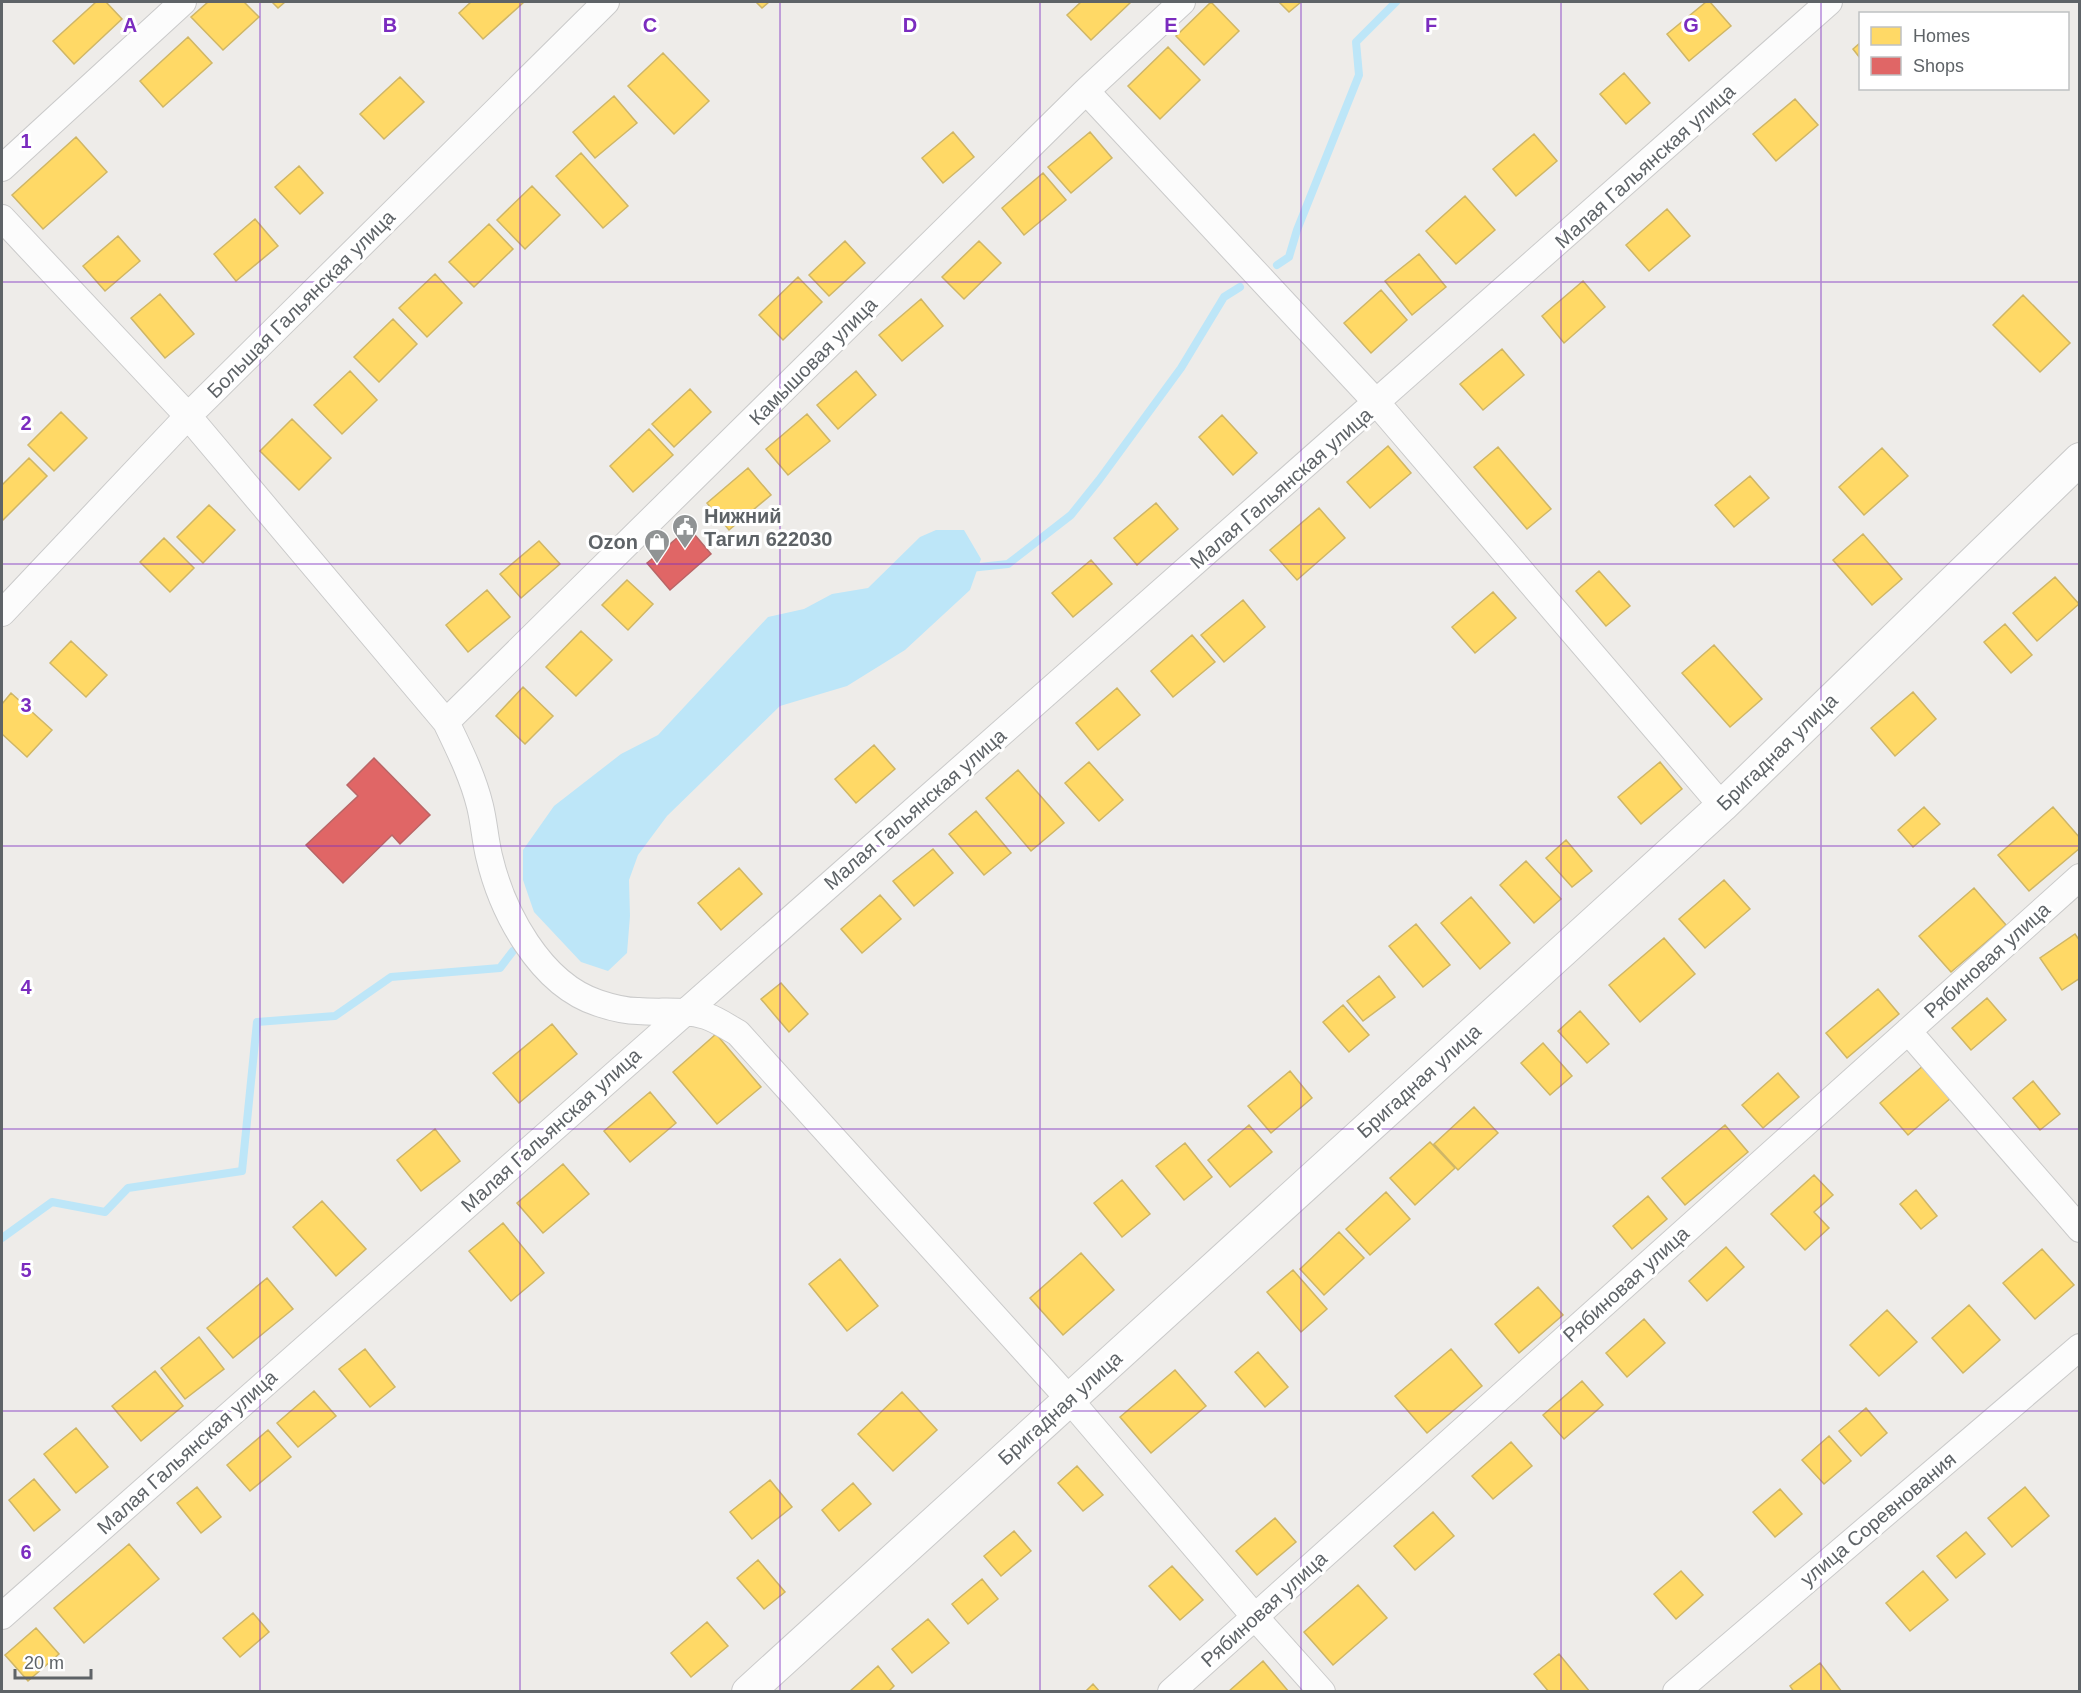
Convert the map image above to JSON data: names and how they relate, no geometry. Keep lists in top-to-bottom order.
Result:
{
  "streets": {
    "street": [
      "Малая Гальянская улица",
      "Большая Гальянская улица",
      "Камышовая улица",
      "Бригадная улица",
      "Рябиновая улица",
      "улица Соревнования"
    ]
  },
  "places": {
    "public building": ["Нижний Тагил 622030"],
    "shop": ["Ozon"]
  },
  "legend": ["Homes", "Shops"],
  "scale_bar": "20 m",
  "grid": {
    "columns": [
      "A",
      "B",
      "C",
      "D",
      "E",
      "F",
      "G"
    ],
    "rows": [
      "1",
      "2",
      "3",
      "4",
      "5",
      "6"
    ]
  }
}
